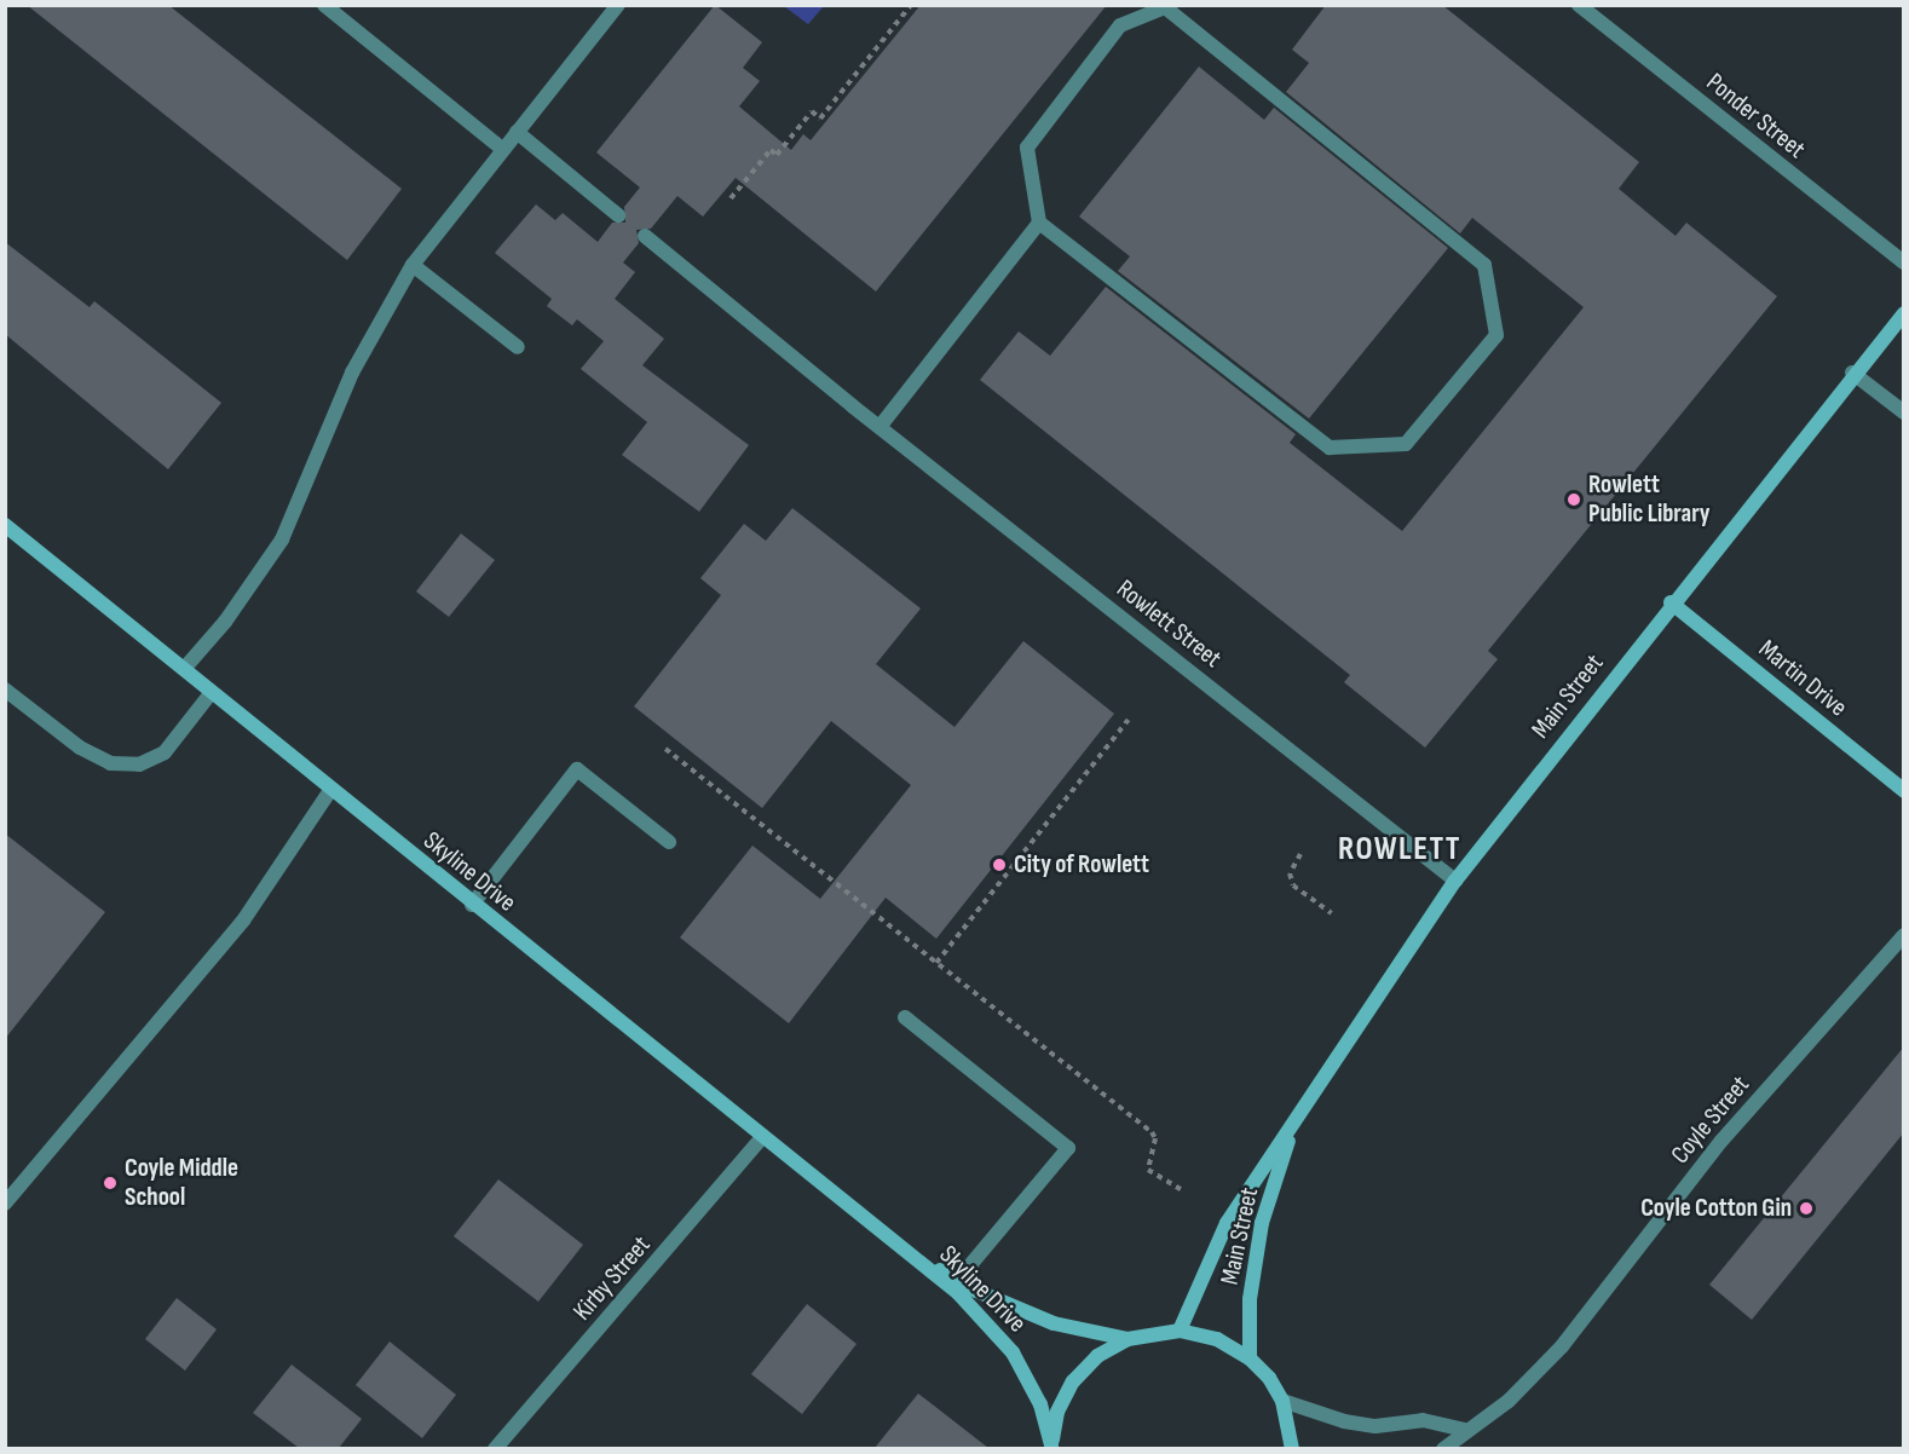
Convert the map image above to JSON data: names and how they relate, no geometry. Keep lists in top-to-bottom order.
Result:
{
  "streets": {
    "street": [
      "Ponder Street",
      "Rowlett Street",
      "Martin Drive",
      "Main Street",
      "Skyline Drive",
      "Coyle Street",
      "Kirby Street"
    ]
  },
  "crossings": [
    ["Rowlett Street", "Main Street"],
    ["Martin Drive", "Main Street"],
    ["Skyline Drive", "Kirby Street"]
  ],
  "districts": ["ROWLETT"],
  "places": [
    "Rowlett Public Library",
    "City of Rowlett",
    "Coyle Middle School",
    "Coyle Cotton Gin"
  ]
}
